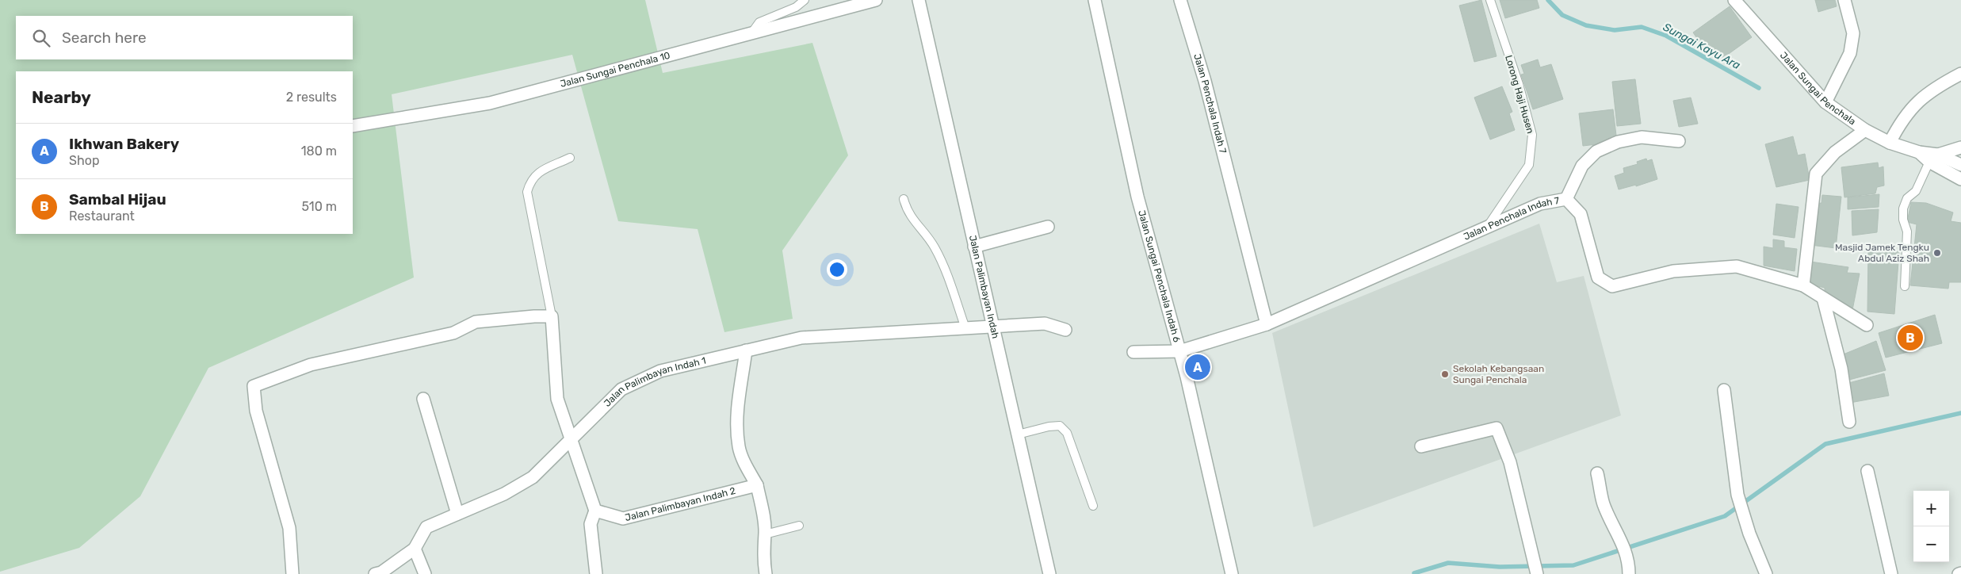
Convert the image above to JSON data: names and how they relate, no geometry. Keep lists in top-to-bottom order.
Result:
{
  "streets": {
    "street": [
      "Jalan Sungai Penchala 10",
      "Jalan Sungai Penchala",
      "Jalan Penchala Indah 7",
      "Jalan Sungai Penchala Indah 6",
      "Jalan Palimbayan Indah",
      "Jalan Palimbayan Indah 1",
      "Jalan Palimbayan Indah 2"
    ],
    "lane": ["Lorong Haji Husen"]
  },
  "crossings": [
    ["Lorong Haji Husen", "Jalan Penchala Indah 7"],
    ["Jalan Penchala Indah 7", "Jalan Sungai Penchala Indah 6"],
    ["Jalan Palimbayan Indah", "Jalan Palimbayan Indah 1"]
  ],
  "water": ["Sungai Kayu Ara"],
  "places": ["Masjid Jamek Tengku Abdul Aziz Shah", "Sekolah Kebangsaan Sungai Penchala"],
  "page": {
    "search": "Search here",
    "heading": ["Nearby", "2 results"],
    "list": [
      {
        "mark": "A",
        "name": "Ikhwan Bakery",
        "note": "Shop",
        "value": "180 m"
      },
      {
        "mark": "B",
        "name": "Sambal Hijau",
        "note": "Restaurant",
        "value": "510 m"
      }
    ],
    "pins": ["B", "A"],
    "map_buttons": ["+", "−"]
  }
}
